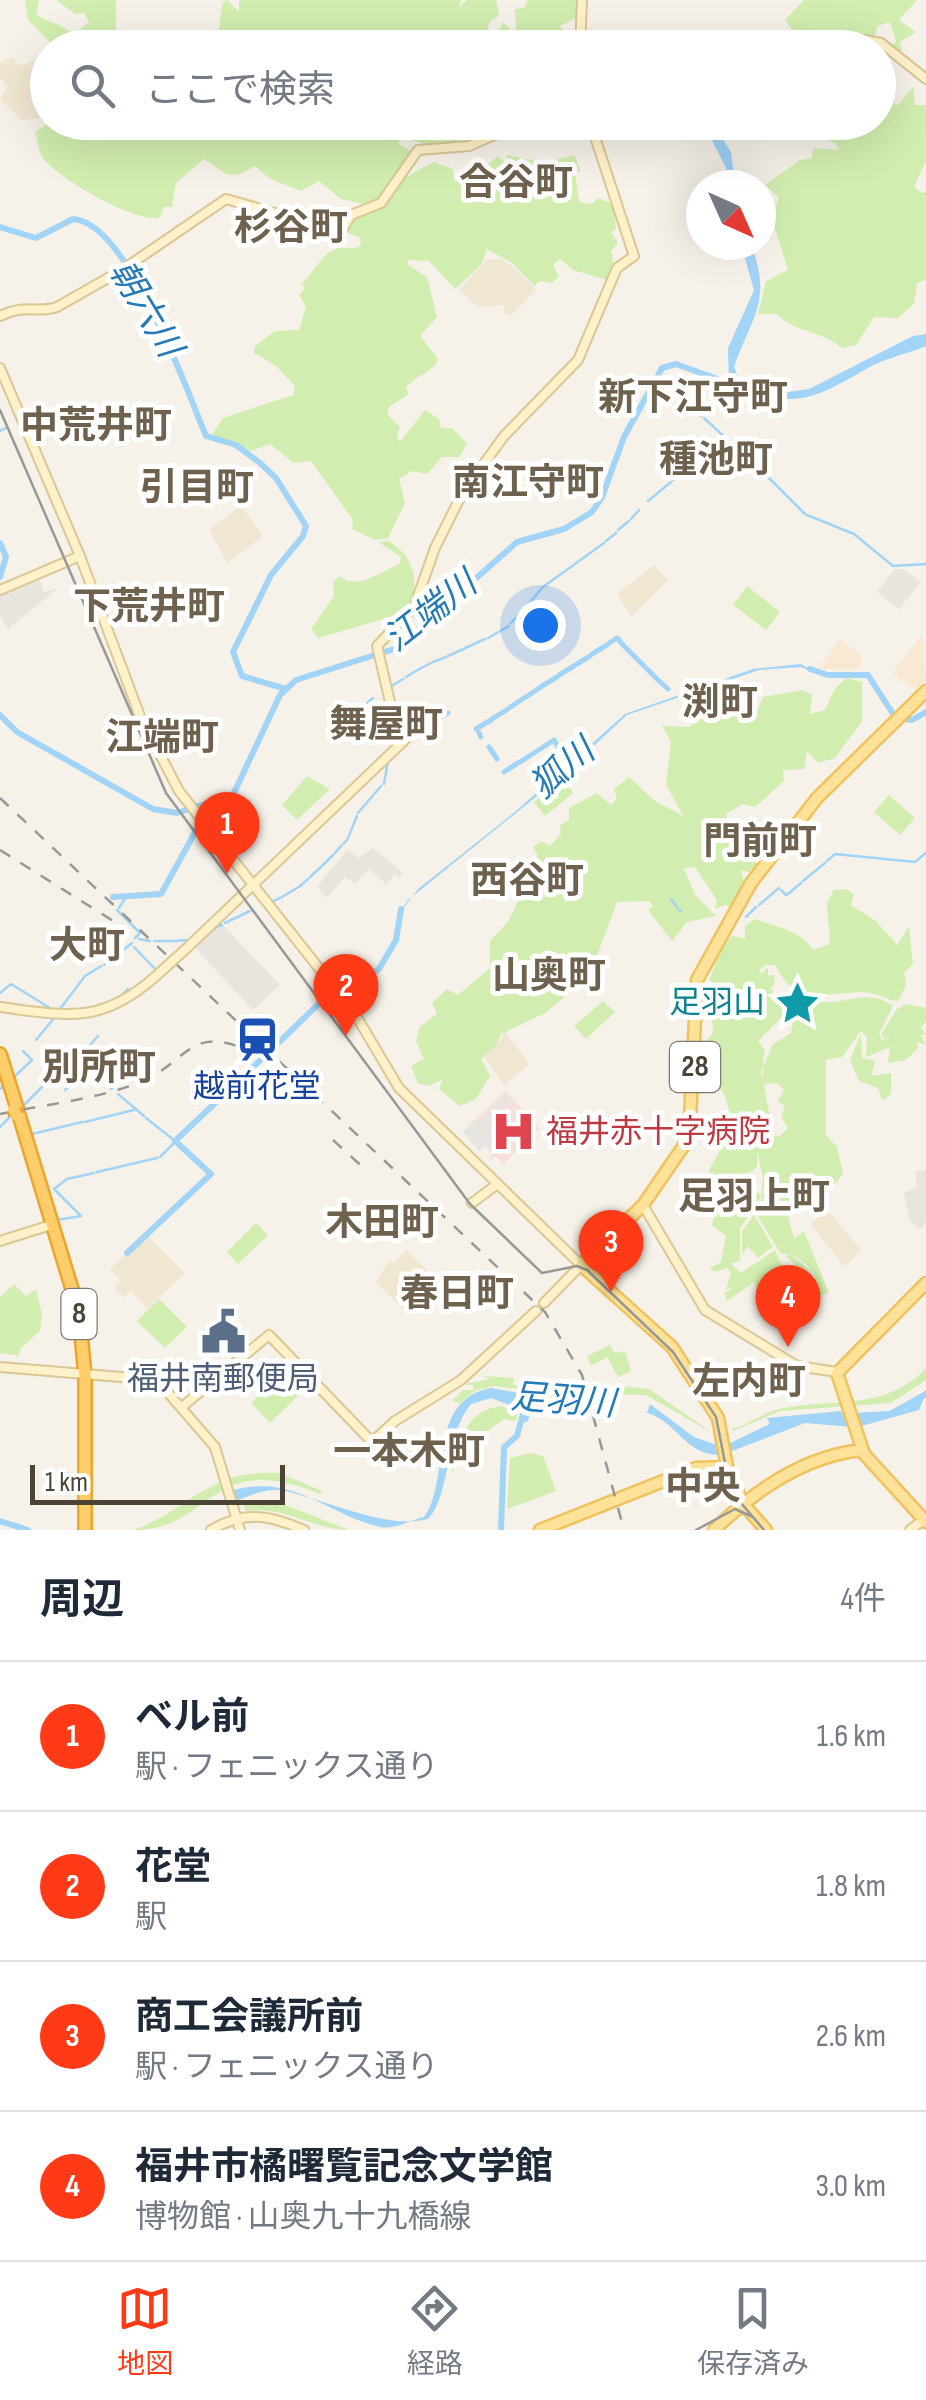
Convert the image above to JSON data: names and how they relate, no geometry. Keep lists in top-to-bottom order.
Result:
{
  "streets": {
    "highway": ["8"],
    "main road": ["28"]
  },
  "districts": [
    "合谷町",
    "杉谷町",
    "新下江守町",
    "中荒井町",
    "種池町",
    "南江守町",
    "引目町",
    "下荒井町",
    "渕町",
    "舞屋町",
    "江端町",
    "門前町",
    "西谷町",
    "大町",
    "山奥町",
    "別所町",
    "足羽上町",
    "木田町",
    "春日町",
    "左内町",
    "一本木町",
    "中央"
  ],
  "water": [
    "朝六川",
    "江端川",
    "狐川",
    "足羽川"
  ],
  "places": {
    "place": ["足羽山"],
    "station": ["越前花堂"],
    "hospital": ["福井赤十字病院"],
    "public building": ["福井南郵便局"]
  },
  "scale_bar": "1 km",
  "north": "bottom right",
  "page": {
    "search": "ここで検索",
    "pins": [
      "1",
      "2",
      "3",
      "4"
    ],
    "scale": "1 km",
    "heading": ["周辺", "4件"],
    "list": [
      {
        "mark": "1",
        "name": "ベル前",
        "note": "駅 · フェニックス通り",
        "value": "1.6 km"
      },
      {
        "mark": "2",
        "name": "花堂",
        "note": "駅",
        "value": "1.8 km"
      },
      {
        "mark": "3",
        "name": "商工会議所前",
        "note": "駅 · フェニックス通り",
        "value": "2.6 km"
      },
      {
        "mark": "4",
        "name": "福井市橘曙覧記念文学館",
        "note": "博物館 · 山奥九十九橋線",
        "value": "3.0 km"
      }
    ],
    "nav": ["地図", "経路", "保存済み"]
  }
}
